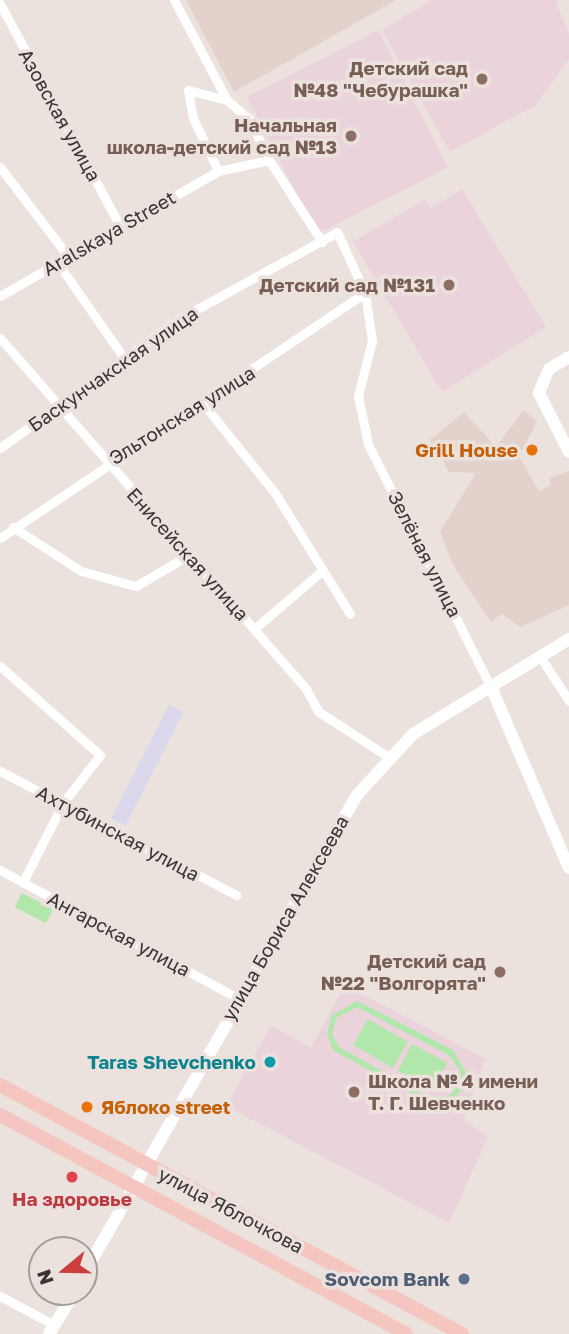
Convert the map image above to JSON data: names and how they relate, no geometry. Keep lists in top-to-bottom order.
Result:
{
  "streets": {
    "main road": ["Зелёная улица", "улица Бориса Алексеева", "улица Яблочкова"],
    "street": [
      "Азовская улица",
      "Aralskaya Street",
      "Баскунчакская улица",
      "Эльтонская улица",
      "Енисейская улица",
      "Ахтубинская улица",
      "Ангарская улица"
    ]
  },
  "crossings": [
    ["Азовская улица", "Aralskaya Street"],
    ["Баскунчакская улица", "Енисейская улица"],
    ["Баскунчакская улица", "Зелёная улица"],
    ["Эльтонская улица", "Енисейская улица"],
    ["Эльтонская улица", "Зелёная улица"],
    ["Енисейская улица", "улица Бориса Алексеева"],
    ["Зелёная улица", "улица Бориса Алексеева"],
    ["улица Бориса Алексеева", "Ангарская улица"],
    ["улица Бориса Алексеева", "улица Яблочкова"]
  ],
  "places": [
    "Детский сад №48 \"Чебурашка\"",
    "Начальная школа-детский сад №13",
    "Детский сад №131",
    "Grill House",
    "Детский сад №22 \"Волгорята\"",
    "Taras Shevchenko",
    "Школа № 4 имени Т. Г. Шевченко",
    "Яблоко street",
    "На здоровье",
    "Sovcom Bank"
  ],
  "north": "left"
}
